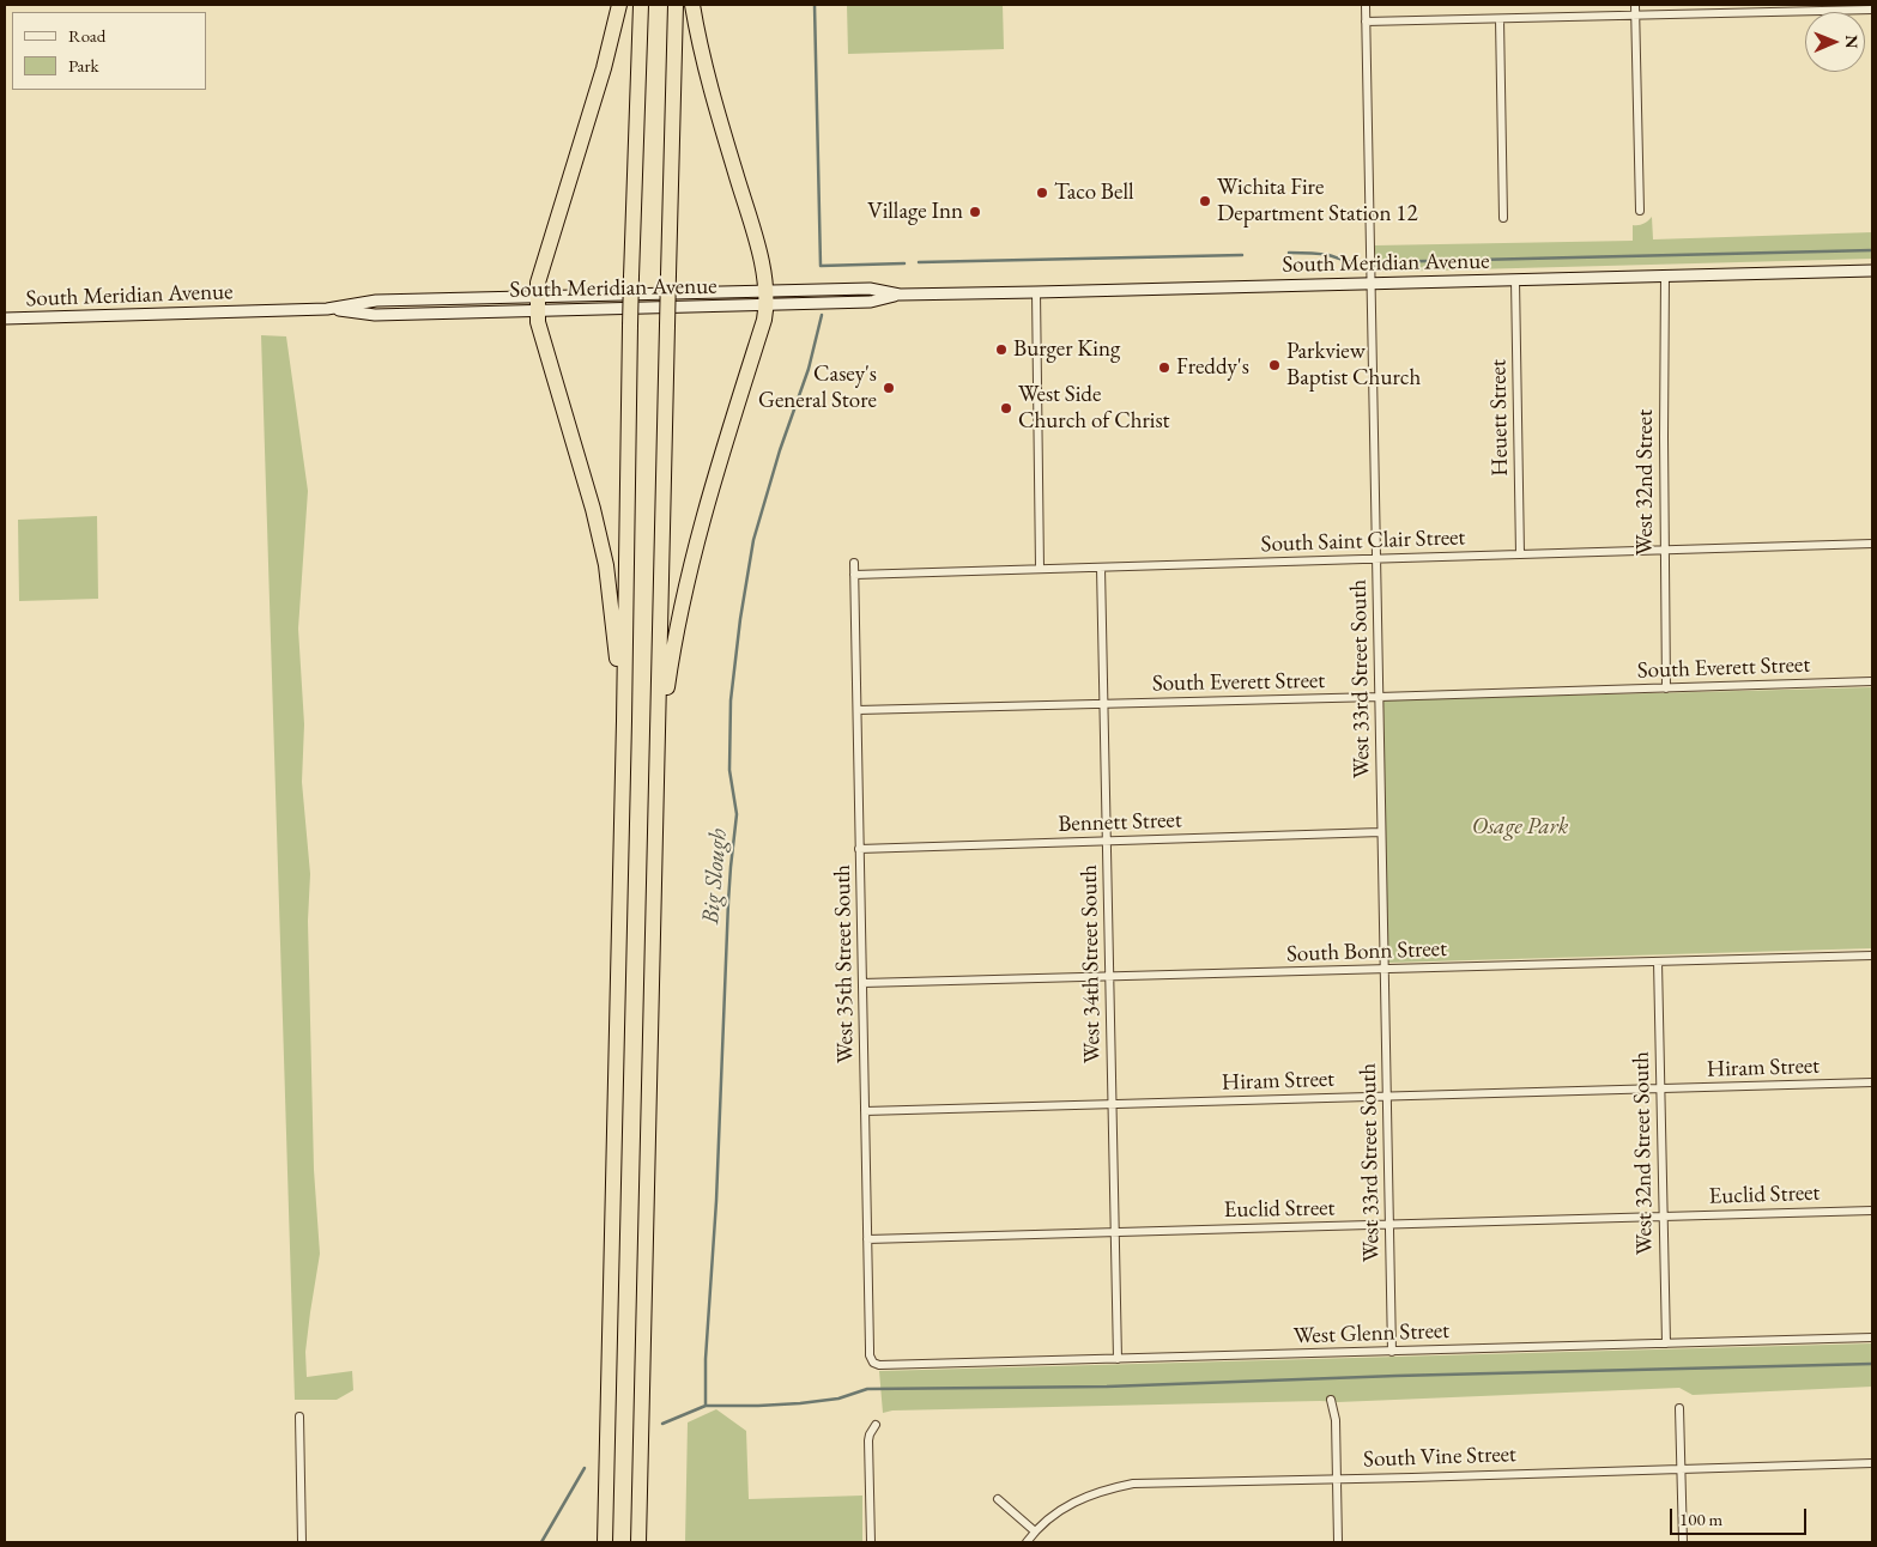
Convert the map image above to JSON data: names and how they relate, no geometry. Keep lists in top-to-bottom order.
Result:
{
  "streets": {
    "main road": ["South Meridian Avenue"],
    "street": [
      "Heuett Street",
      "West 32nd Street",
      "South Saint Clair Street",
      "South Everett Street",
      "West 33rd Street South",
      "Bennett Street",
      "South Bonn Street",
      "West 35th Street South",
      "West 34th Street South",
      "Hiram Street",
      "West 32nd Street South",
      "Euclid Street",
      "West Glenn Street",
      "South Vine Street"
    ]
  },
  "crossings": [
    ["South Meridian Avenue", "Heuett Street"],
    ["South Meridian Avenue", "West 32nd Street"],
    ["South Meridian Avenue", "West 33rd Street South"],
    ["Heuett Street", "South Saint Clair Street"],
    ["West 32nd Street", "South Saint Clair Street"],
    ["West 32nd Street", "South Everett Street"],
    ["South Saint Clair Street", "West 33rd Street South"],
    ["South Saint Clair Street", "West 35th Street South"],
    ["South Saint Clair Street", "West 34th Street South"],
    ["South Everett Street", "West 33rd Street South"],
    ["South Everett Street", "West 35th Street South"],
    ["South Everett Street", "West 34th Street South"],
    ["West 33rd Street South", "Bennett Street"],
    ["West 33rd Street South", "South Bonn Street"],
    ["West 33rd Street South", "Hiram Street"],
    ["West 33rd Street South", "Euclid Street"],
    ["West 33rd Street South", "West Glenn Street"],
    ["Bennett Street", "West 35th Street South"],
    ["Bennett Street", "West 34th Street South"],
    ["South Bonn Street", "West 35th Street South"],
    ["South Bonn Street", "West 34th Street South"],
    ["South Bonn Street", "West 32nd Street South"],
    ["West 35th Street South", "Hiram Street"],
    ["West 35th Street South", "Euclid Street"],
    ["West 35th Street South", "West Glenn Street"],
    ["West 34th Street South", "Hiram Street"],
    ["West 34th Street South", "Euclid Street"],
    ["West 34th Street South", "West Glenn Street"],
    ["Hiram Street", "West 32nd Street South"],
    ["West 32nd Street South", "Euclid Street"],
    ["West 32nd Street South", "West Glenn Street"]
  ],
  "water": ["Big Slough"],
  "parks": ["Osage Park"],
  "places": [
    "Taco Bell",
    "Wichita Fire Department Station 12",
    "Village Inn",
    "Burger King",
    "Parkview Baptist Church",
    "Freddy's",
    "Casey's General Store",
    "West Side Church of Christ"
  ],
  "legend": ["Road", "Park"],
  "scale_bar": "100 m",
  "north": "right"
}
